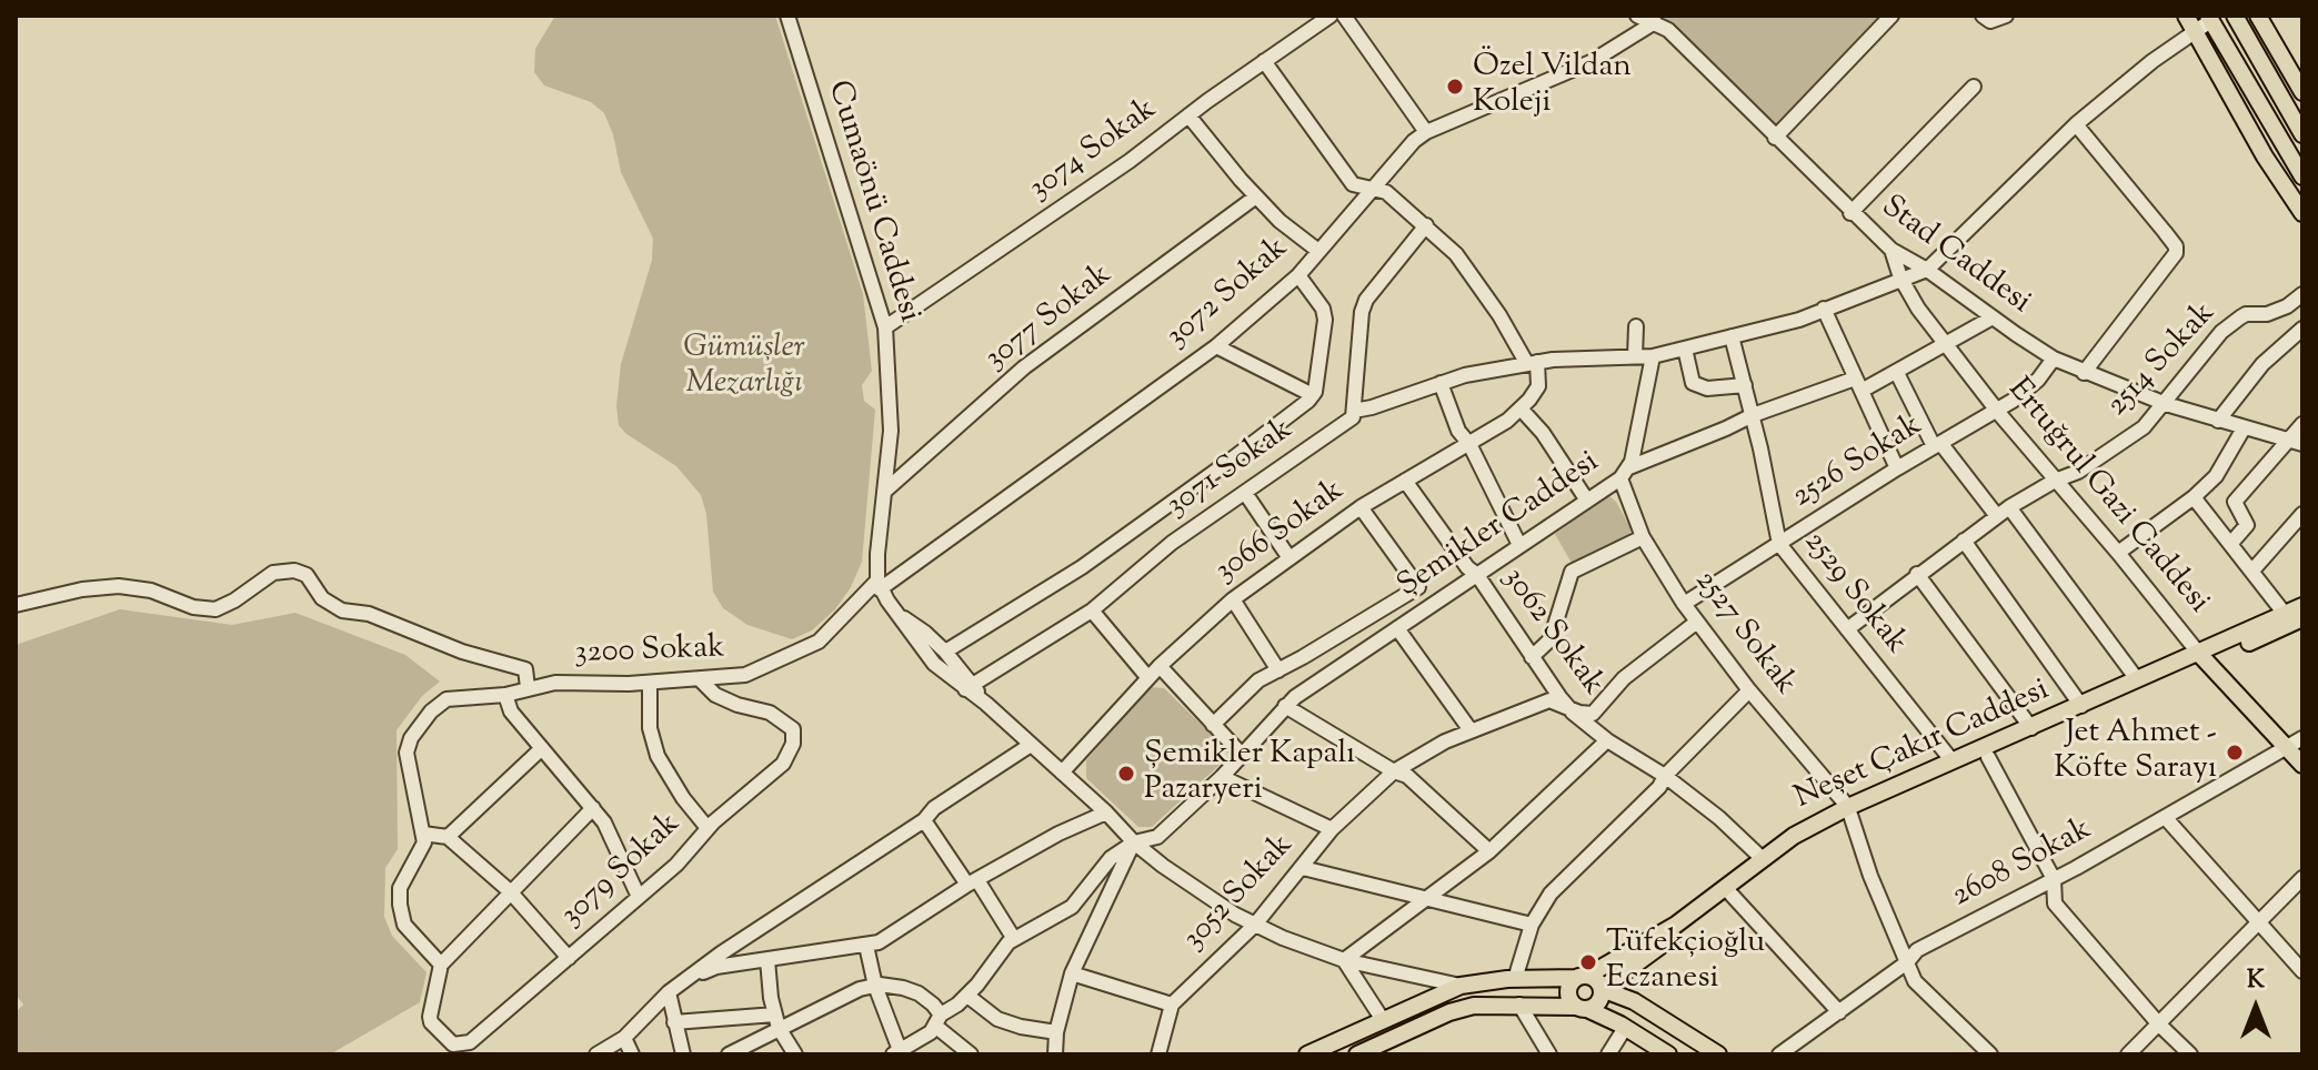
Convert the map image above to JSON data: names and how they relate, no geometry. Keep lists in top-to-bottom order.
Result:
{
  "streets": {
    "main road": ["Ertuğrul Gazi Caddesi", "Neşet Çakır Caddesi"],
    "street": [
      "3074 Sokak",
      "Cumaönü Caddesi",
      "Stad Caddesi",
      "3072 Sokak",
      "3077 Sokak",
      "2514 Sokak",
      "2526 Sokak",
      "3071 Sokak",
      "Şemikler Caddesi",
      "3066 Sokak",
      "2529 Sokak",
      "3062 Sokak",
      "2527 Sokak",
      "3200 Sokak",
      "2608 Sokak",
      "3079 Sokak",
      "3052 Sokak"
    ]
  },
  "crossings": [
    ["3074 Sokak", "Cumaönü Caddesi"],
    ["Cumaönü Caddesi", "3072 Sokak"],
    ["Cumaönü Caddesi", "3077 Sokak"],
    ["Cumaönü Caddesi", "3200 Sokak"],
    ["Stad Caddesi", "3072 Sokak"],
    ["Stad Caddesi", "2514 Sokak"],
    ["Stad Caddesi", "2526 Sokak"],
    ["Stad Caddesi", "Ertuğrul Gazi Caddesi"],
    ["3072 Sokak", "3200 Sokak"],
    ["2514 Sokak", "Ertuğrul Gazi Caddesi"],
    ["2514 Sokak", "2529 Sokak"],
    ["2526 Sokak", "Ertuğrul Gazi Caddesi"],
    ["2526 Sokak", "2529 Sokak"],
    ["2526 Sokak", "2527 Sokak"],
    ["Ertuğrul Gazi Caddesi", "Neşet Çakır Caddesi"],
    ["Ertuğrul Gazi Caddesi", "2608 Sokak"],
    ["Şemikler Caddesi", "3062 Sokak"],
    ["Şemikler Caddesi", "2527 Sokak"],
    ["3066 Sokak", "3062 Sokak"],
    ["2529 Sokak", "Neşet Çakır Caddesi"],
    ["3062 Sokak", "Neşet Çakır Caddesi"],
    ["3062 Sokak", "3052 Sokak"],
    ["2527 Sokak", "Neşet Çakır Caddesi"],
    ["2527 Sokak", "3052 Sokak"],
    ["3200 Sokak", "3079 Sokak"]
  ],
  "parks": ["Gümüşler Mezarlığı"],
  "places": [
    "Özel Vildan Koleji",
    "Jet Ahmet - Köfte Sarayı",
    "Şemikler Kapalı Pazaryeri",
    "Tüfekçioğlu Eczanesi"
  ],
  "north": "top"
}
